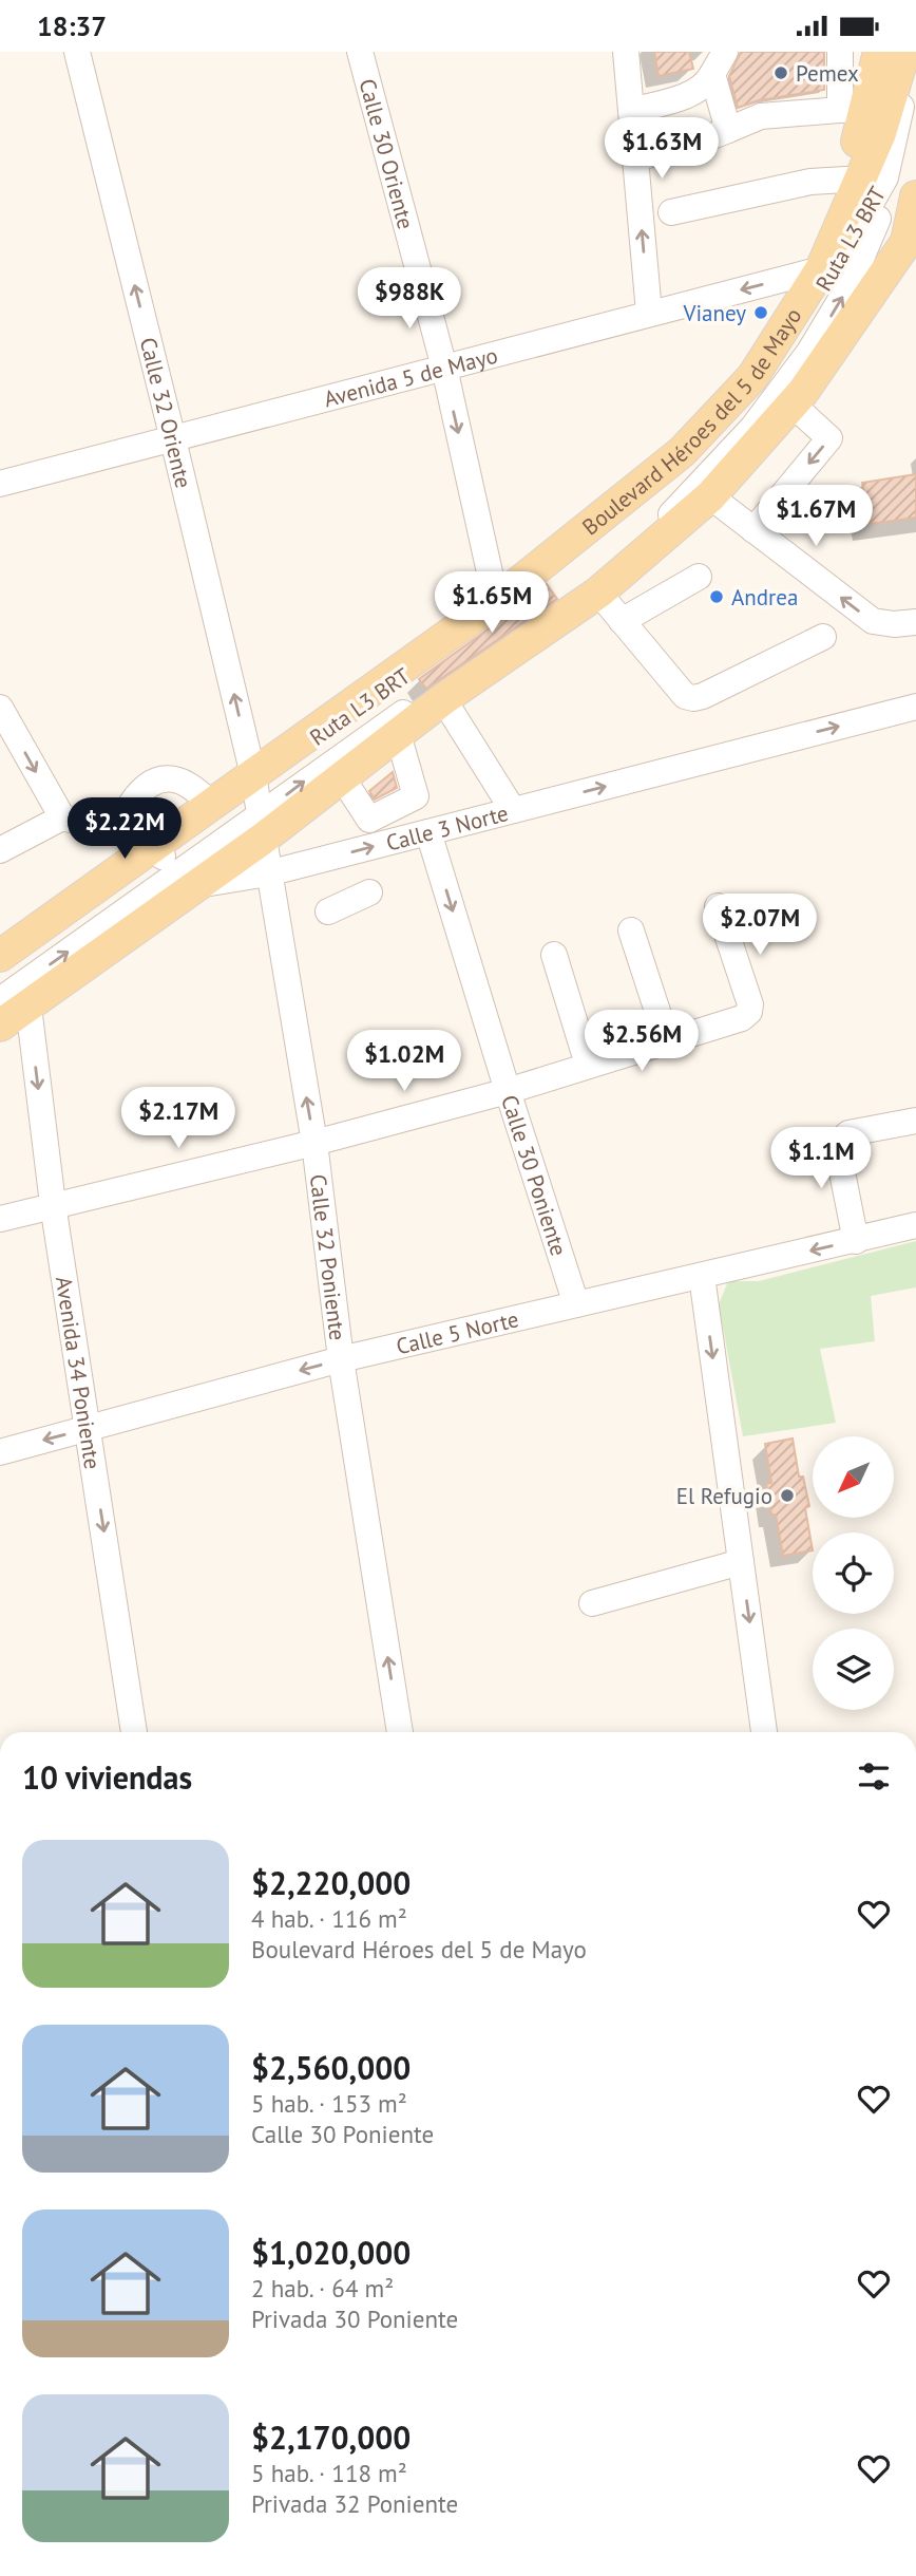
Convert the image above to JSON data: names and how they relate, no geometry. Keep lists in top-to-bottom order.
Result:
{
  "streets": {
    "main road": ["Boulevard Héroes del 5 de Mayo"],
    "street": [
      "Calle 30 Oriente",
      "Ruta L3 BRT",
      "Avenida 5 de Mayo",
      "Calle 32 Oriente",
      "Calle 3 Norte",
      "Calle 30 Poniente",
      "Calle 32 Poniente",
      "Calle 5 Norte",
      "Avenida 34 Poniente"
    ]
  },
  "crossings": [
    ["Calle 30 Oriente", "Avenida 5 de Mayo"],
    ["Calle 30 Oriente", "Boulevard Héroes del 5 de Mayo"],
    ["Ruta L3 BRT", "Calle 32 Oriente"],
    ["Ruta L3 BRT", "Boulevard Héroes del 5 de Mayo"],
    ["Ruta L3 BRT", "Calle 32 Poniente"],
    ["Avenida 5 de Mayo", "Calle 32 Oriente"],
    ["Avenida 5 de Mayo", "Boulevard Héroes del 5 de Mayo"],
    ["Calle 32 Oriente", "Boulevard Héroes del 5 de Mayo"],
    ["Calle 32 Oriente", "Calle 32 Poniente"],
    ["Boulevard Héroes del 5 de Mayo", "Calle 32 Poniente"],
    ["Calle 3 Norte", "Calle 30 Poniente"],
    ["Calle 3 Norte", "Calle 32 Poniente"],
    ["Calle 30 Poniente", "Calle 5 Norte"],
    ["Calle 32 Poniente", "Calle 5 Norte"],
    ["Calle 5 Norte", "Avenida 34 Poniente"]
  ],
  "one_way": [
    "Calle 30 Oriente",
    "Calle 32 Oriente",
    "Calle 3 Norte",
    "Calle 32 Poniente",
    "Avenida 34 Poniente"
  ],
  "places": [
    "Pemex",
    "Vianey",
    "Andrea",
    "El Refugio"
  ],
  "north": "bottom left",
  "page": {
    "status": "18:37",
    "price": [
      "$1.63M",
      "$988K",
      "$1.67M",
      "$1.65M",
      "$2.22M",
      "$2.07M",
      "$2.56M",
      "$1.02M",
      "$2.17M",
      "$1.1M"
    ],
    "heading": "10 viviendas",
    "list": [
      {
        "name": "$2,220,000",
        "note": "4 hab. · 116 m² · Boulevard Héroes del 5 de Mayo"
      },
      {
        "name": "$2,560,000",
        "note": "5 hab. · 153 m² · Calle 30 Poniente"
      },
      {
        "name": "$1,020,000",
        "note": "2 hab. · 64 m² · Privada 30 Poniente"
      },
      {
        "name": "$2,170,000",
        "note": "5 hab. · 118 m² · Privada 32 Poniente"
      }
    ]
  }
}
